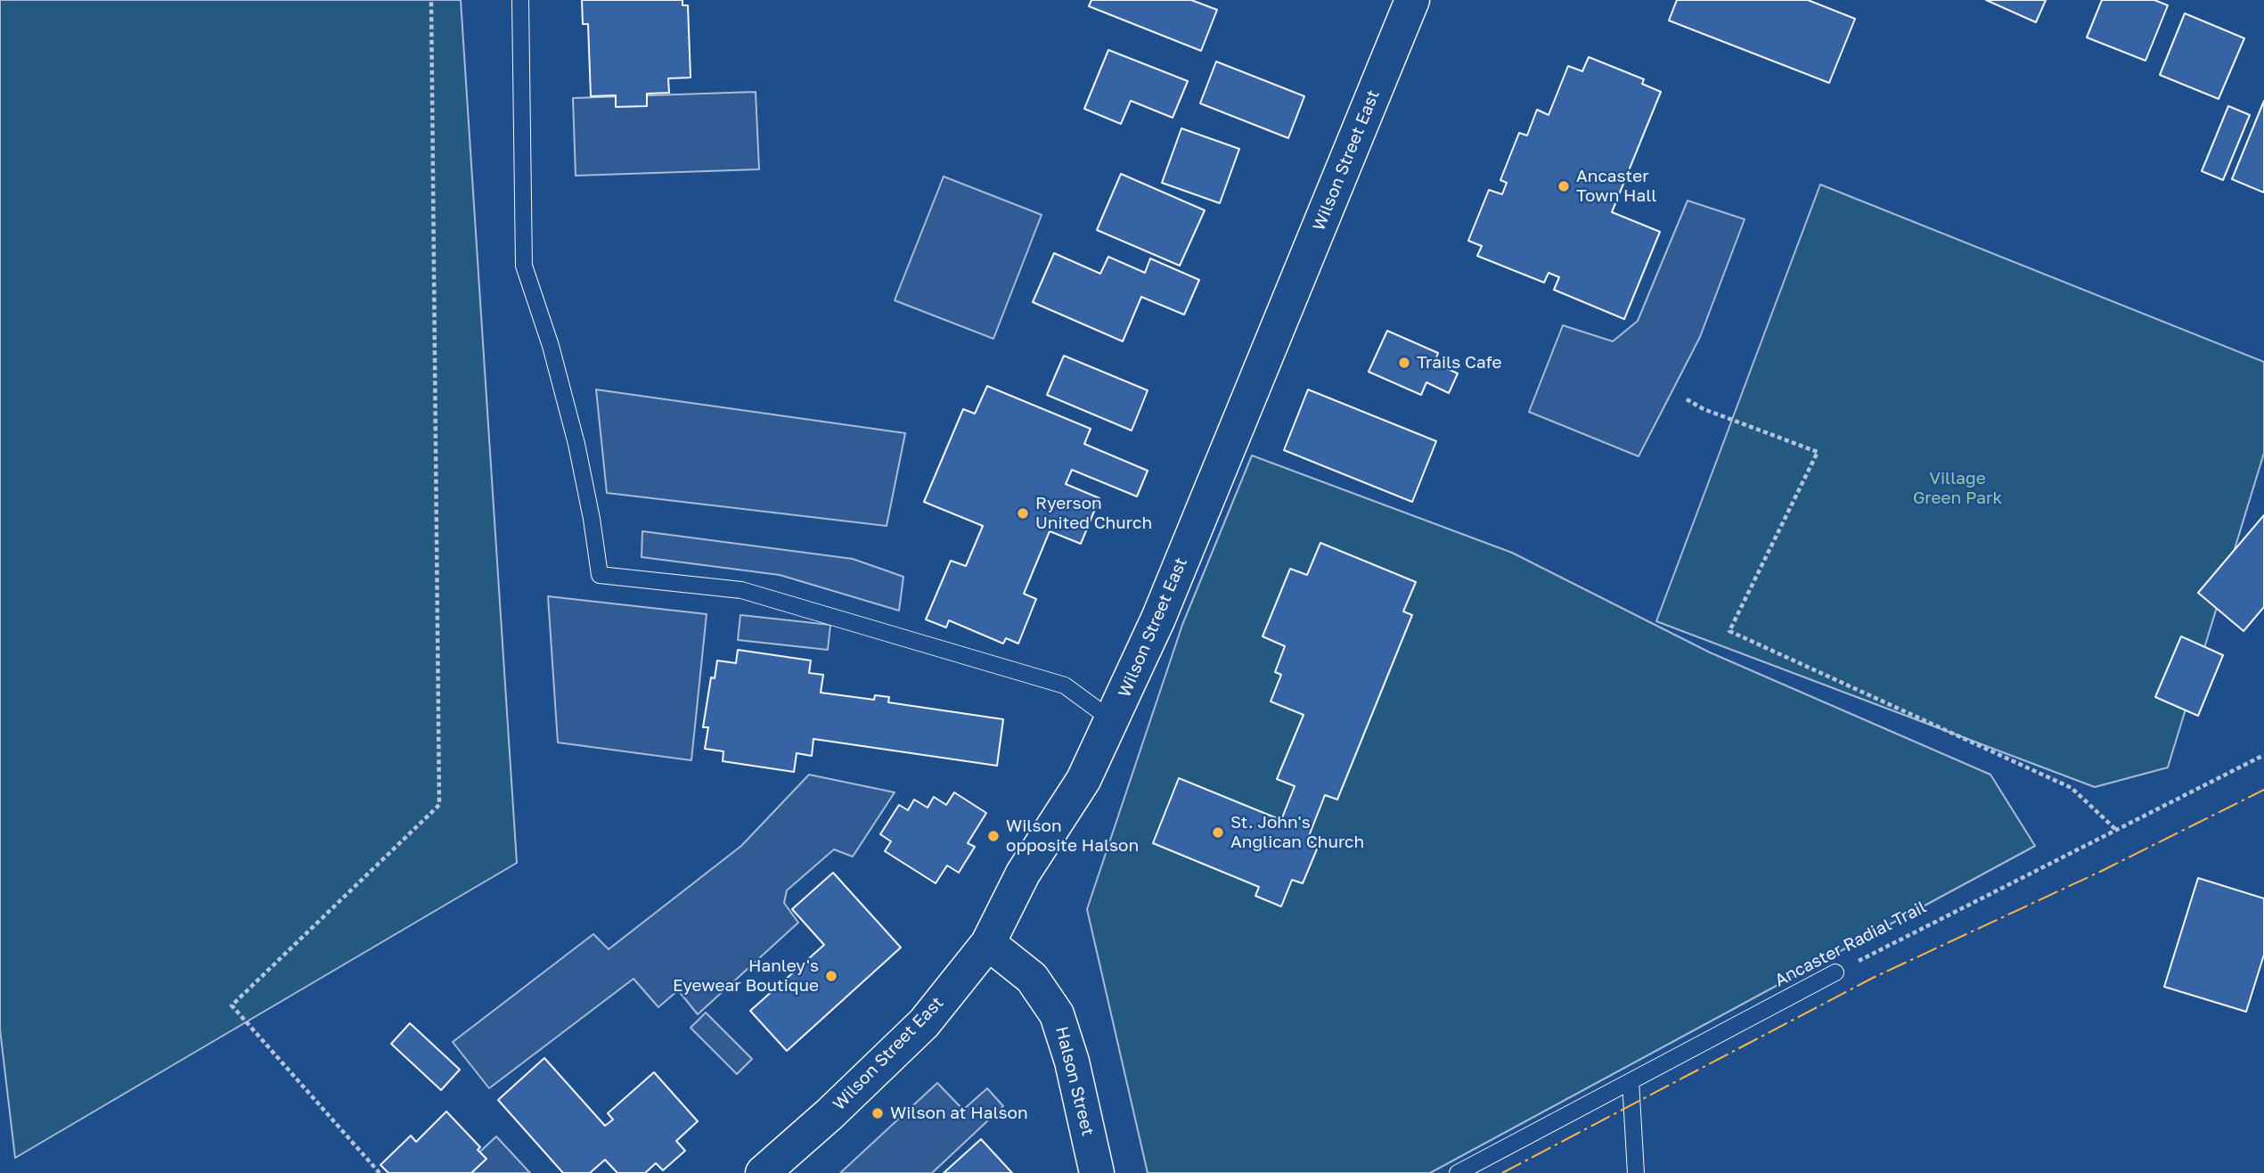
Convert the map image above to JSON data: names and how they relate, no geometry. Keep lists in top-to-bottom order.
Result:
{
  "streets": {
    "main road": ["Wilson Street East", "Halson Street"],
    "lane": ["Ancaster Radial Trail"]
  },
  "crossings": [
    ["Wilson Street East", "Halson Street"]
  ],
  "parks": ["Village Green Park"],
  "places": [
    "Ancaster Town Hall",
    "Trails Cafe",
    "Ryerson United Church",
    "St. John's Anglican Church",
    "Wilson opposite Halson",
    "Hanley's Eyewear Boutique",
    "Wilson at Halson"
  ]
}
